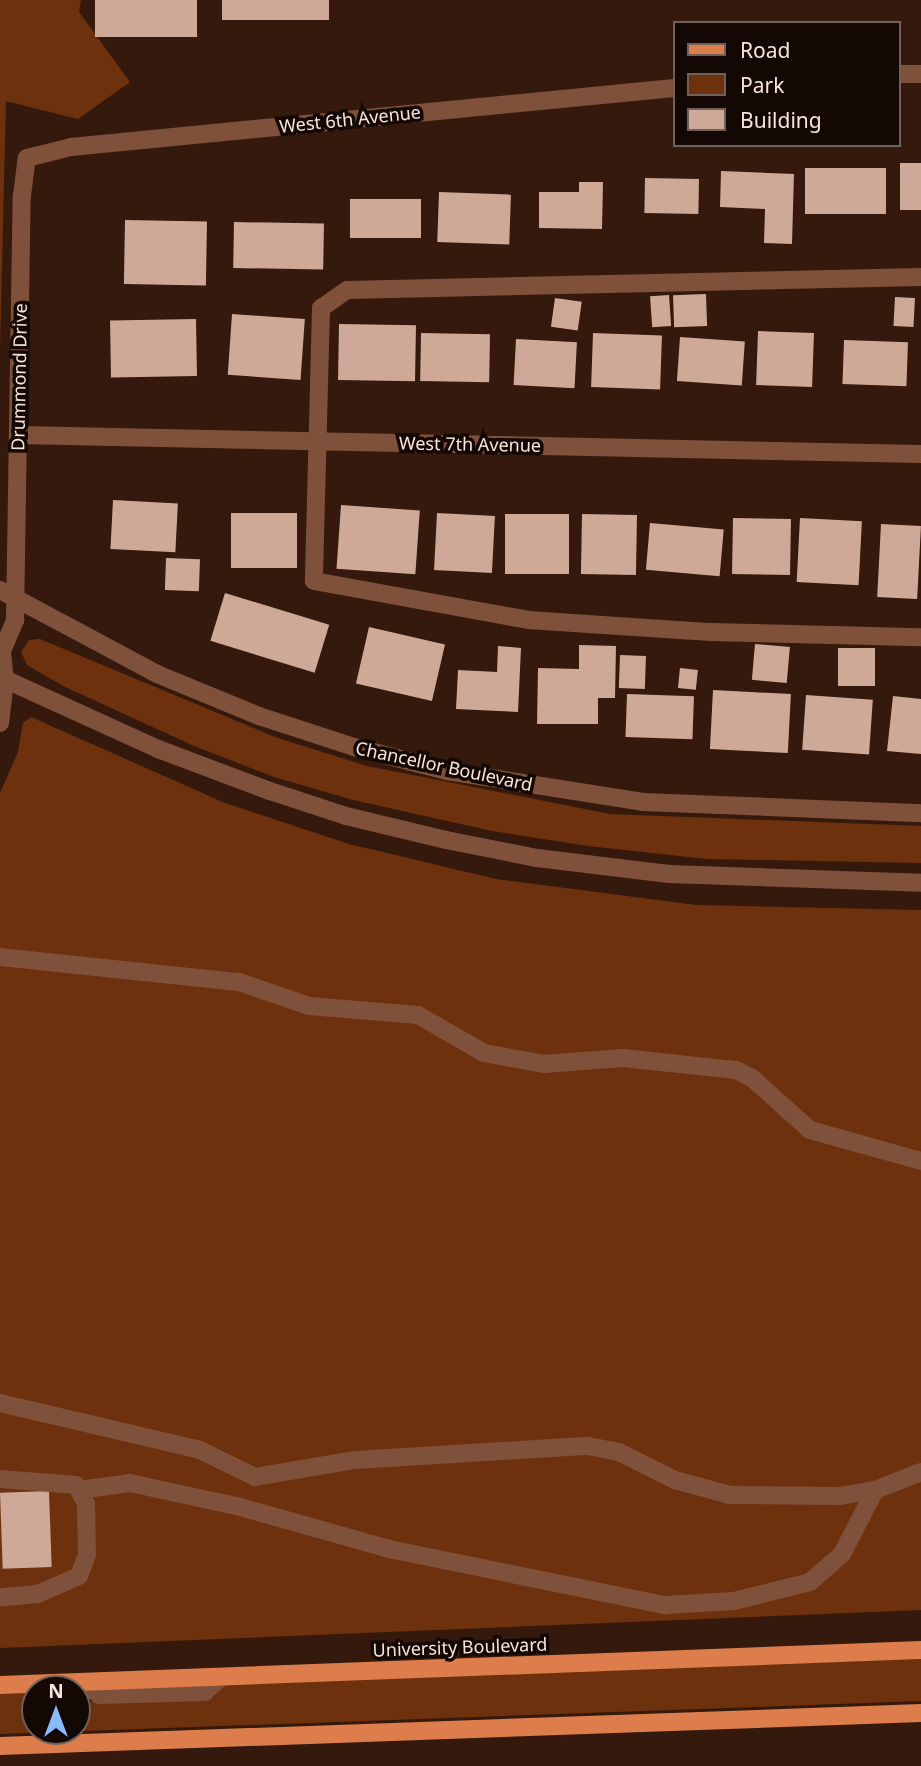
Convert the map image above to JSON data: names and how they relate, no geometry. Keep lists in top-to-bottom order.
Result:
{
  "streets": {
    "main road": ["University Boulevard"],
    "street": [
      "West 6th Avenue",
      "Drummond Drive",
      "West 7th Avenue",
      "Chancellor Boulevard"
    ]
  },
  "crossings": [
    ["West 6th Avenue", "Drummond Drive"],
    ["Drummond Drive", "West 7th Avenue"],
    ["Drummond Drive", "Chancellor Boulevard"]
  ],
  "legend": ["Road", "Park", "Building"],
  "north": "top"
}
